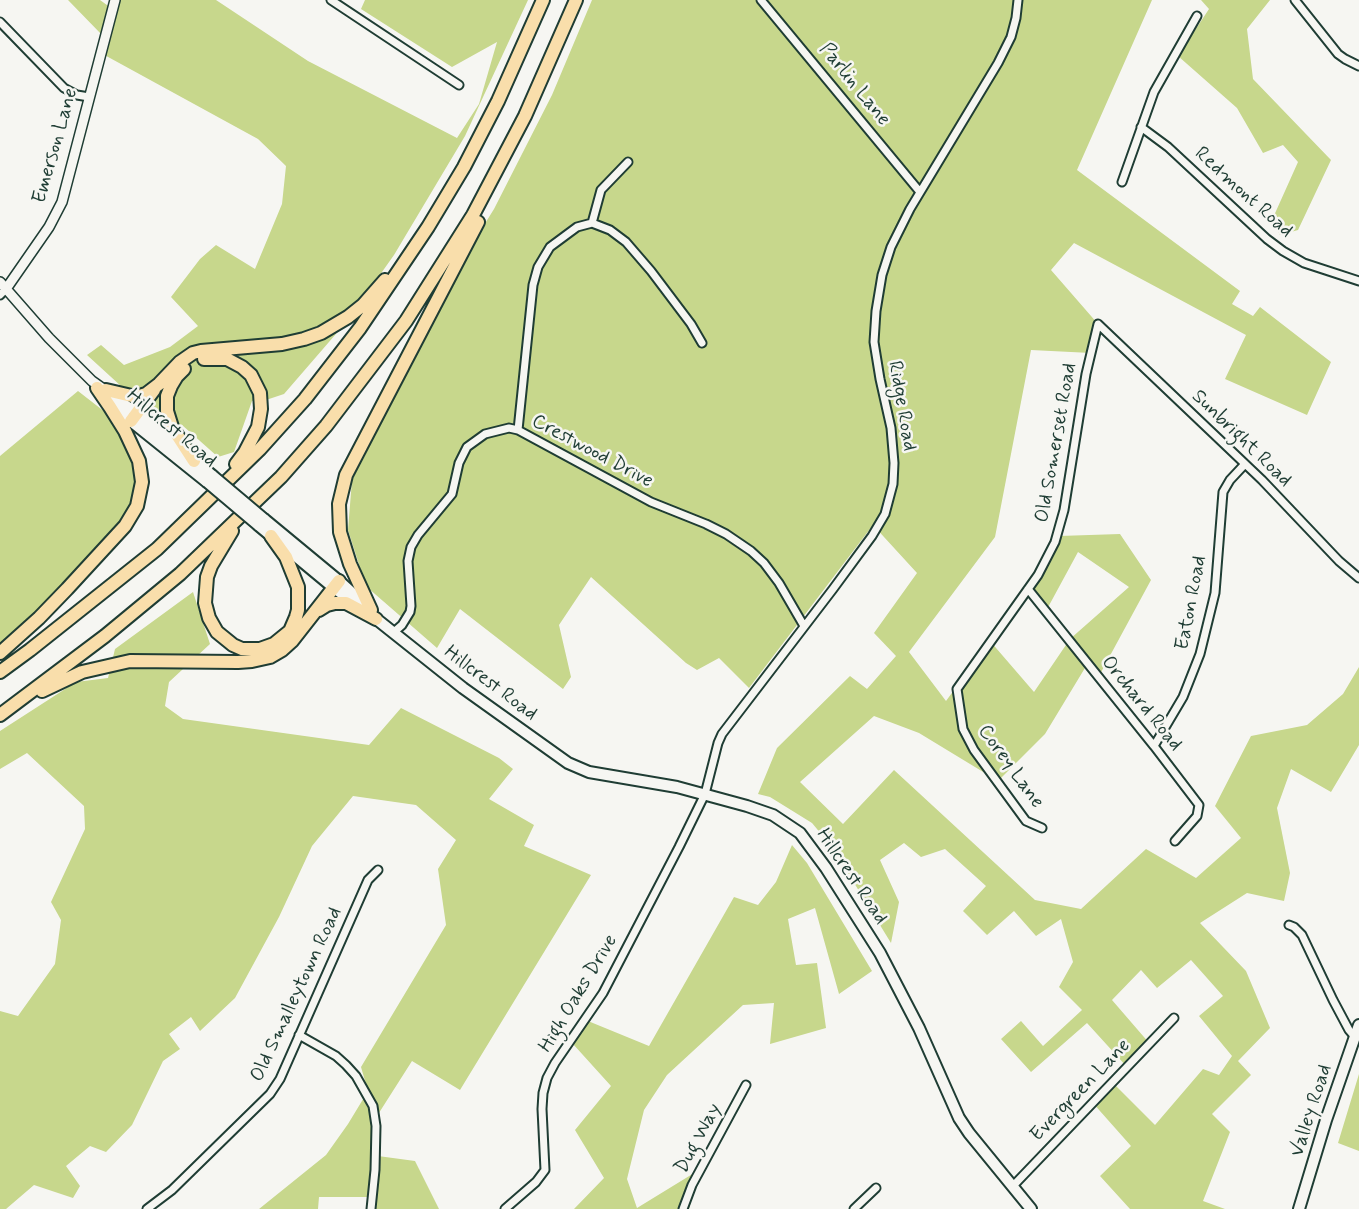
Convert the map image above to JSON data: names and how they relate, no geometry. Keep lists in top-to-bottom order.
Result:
{
  "streets": {
    "main road": ["Hillcrest Road", "Valley Road"],
    "street": [
      "Parlin Lane",
      "Emerson Lane",
      "Redmont Road",
      "Ridge Road",
      "Sunbright Road",
      "Old Somerset Road",
      "Crestwood Drive",
      "Eaton Road",
      "Orchard Road",
      "Corey Lane",
      "High Oaks Drive",
      "Old Smalleytown Road",
      "Evergreen Lane",
      "Dug Way"
    ]
  },
  "crossings": [
    ["Parlin Lane", "Ridge Road"],
    ["Emerson Lane", "Hillcrest Road"],
    ["Ridge Road", "Hillcrest Road"],
    ["Ridge Road", "Crestwood Drive"],
    ["Ridge Road", "High Oaks Drive"],
    ["Hillcrest Road", "Crestwood Drive"],
    ["Hillcrest Road", "High Oaks Drive"],
    ["Hillcrest Road", "Evergreen Lane"],
    ["Sunbright Road", "Old Somerset Road"],
    ["Sunbright Road", "Eaton Road"],
    ["Old Somerset Road", "Orchard Road"],
    ["Old Somerset Road", "Corey Lane"],
    ["Eaton Road", "Orchard Road"]
  ]
}
